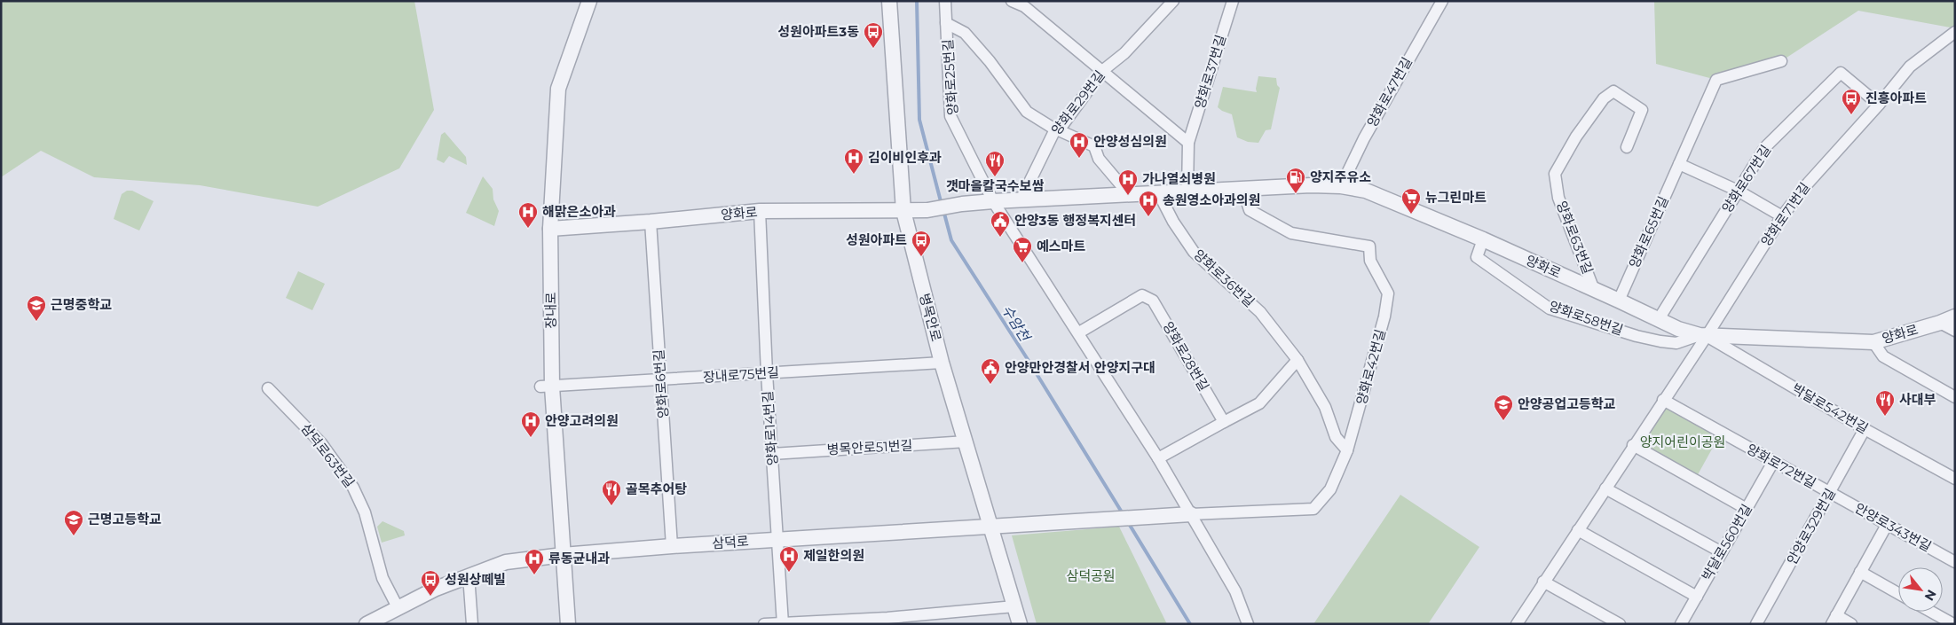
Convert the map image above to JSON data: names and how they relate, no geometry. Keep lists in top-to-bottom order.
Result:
{
  "streets": {
    "street": [
      "양화로37번길",
      "양화로25번길",
      "양화로47번길",
      "양화로29번길",
      "양화로67번길",
      "양화로",
      "양화로71번길",
      "양화로65번길",
      "양화로63번길",
      "양화로36번길",
      "장내로",
      "병목안로",
      "양화로58번길",
      "양화로28번길",
      "양화로42번길",
      "장내로75번길",
      "양화로6번길",
      "박달로542번길",
      "양화로14번길",
      "병목안로51번길",
      "삼덕로63번길",
      "양화로72번길",
      "안양로329번길",
      "안양로343번길",
      "삼덕로",
      "박달로560번길"
    ]
  },
  "crossings": [
    ["양화로37번길", "양화로"],
    ["양화로25번길", "양화로29번길"],
    ["양화로25번길", "양화로"],
    ["양화로47번길", "양화로"],
    ["양화로29번길", "양화로"],
    ["양화로67번길", "양화로"],
    ["양화로67번길", "양화로71번길"],
    ["양화로", "양화로71번길"],
    ["양화로", "양화로65번길"],
    ["양화로", "양화로63번길"],
    ["양화로", "양화로36번길"],
    ["양화로", "장내로"],
    ["양화로", "병목안로"],
    ["양화로", "양화로58번길"],
    ["양화로", "양화로42번길"],
    ["양화로", "양화로6번길"],
    ["양화로", "박달로542번길"],
    ["양화로", "양화로14번길"],
    ["양화로71번길", "양화로58번길"],
    ["양화로71번길", "박달로542번길"],
    ["양화로36번길", "양화로42번길"],
    ["장내로", "장내로75번길"],
    ["장내로", "삼덕로"],
    ["병목안로", "장내로75번길"],
    ["병목안로", "병목안로51번길"],
    ["병목안로", "삼덕로"],
    ["양화로58번길", "박달로542번길"],
    ["양화로42번길", "삼덕로"],
    ["장내로75번길", "양화로6번길"],
    ["장내로75번길", "양화로14번길"],
    ["양화로6번길", "삼덕로"],
    ["박달로542번길", "안양로329번길"],
    ["양화로14번길", "병목안로51번길"],
    ["양화로14번길", "삼덕로"],
    ["삼덕로63번길", "삼덕로"],
    ["양화로72번길", "안양로329번길"],
    ["양화로72번길", "안양로343번길"],
    ["양화로72번길", "박달로560번길"],
    ["안양로329번길", "안양로343번길"]
  ],
  "water": ["수암천"],
  "parks": ["양지어린이공원", "삼덕공원"],
  "places": {
    "bus stop": [
      "성원아파트3동",
      "진흥아파트",
      "성원아파트",
      "성원상떼빌"
    ],
    "hospital": [
      "안양성심의원",
      "김이비인후과",
      "가나열쇠병원",
      "송원영소아과의원",
      "해맑은소아과",
      "안양고려의원",
      "제일한의원",
      "류동균내과"
    ],
    "restaurant": ["갯마을칼국수보쌈", "사대부", "골목추어탕"],
    "fuel station": ["양지주유소"],
    "supermarket": ["뉴그린마트", "예스마트"],
    "public building": ["안양3동 행정복지센터", "안양만안경찰서 안양지구대"],
    "school or university": ["근명중학교", "안양공업고등학교", "근명고등학교"]
  },
  "north": "bottom right"
}
